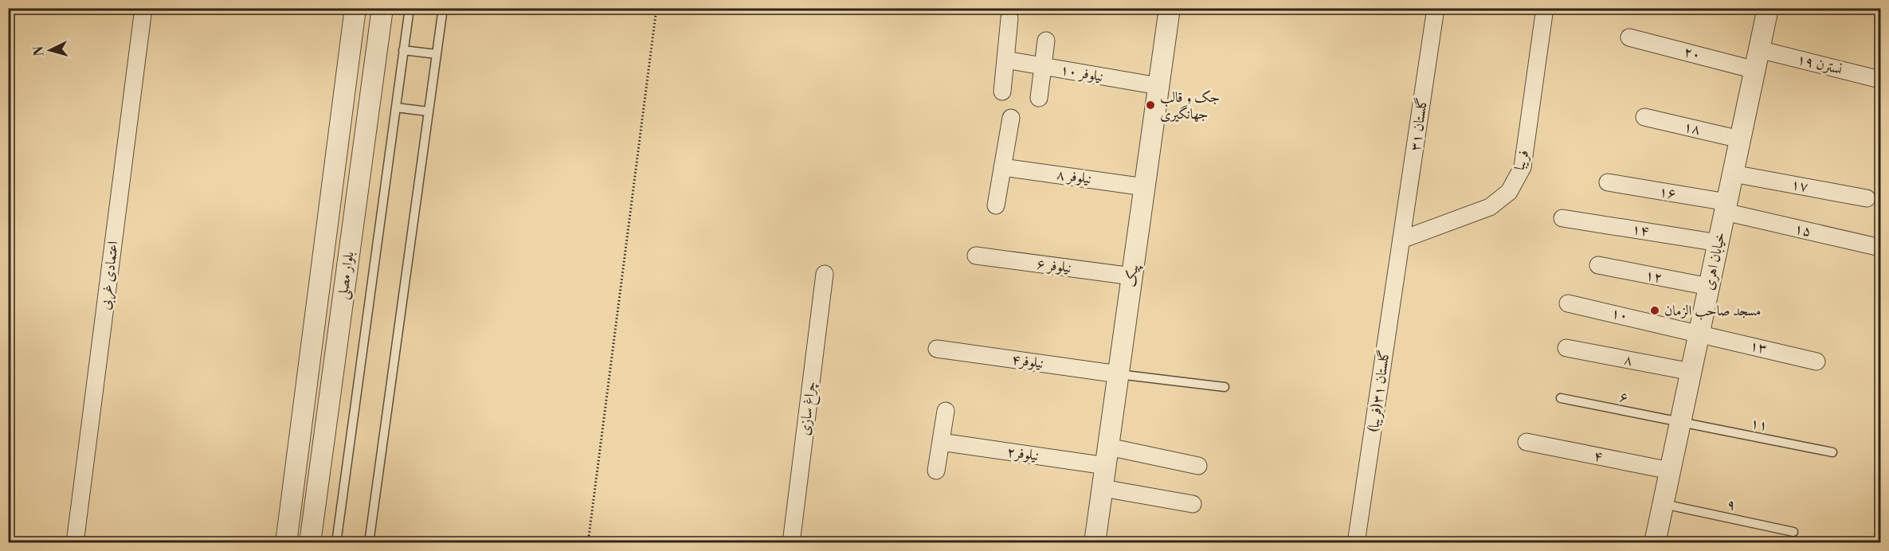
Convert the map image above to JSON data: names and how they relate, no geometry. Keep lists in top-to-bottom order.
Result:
{
  "streets": {
    "street": [
      "۲۰",
      "نسترن ۱۹",
      "نیلوفر ۱۰",
      "گلستان ۳۱",
      "۱۸",
      "فریبا",
      "نیلوفر ۸",
      "۱۷",
      "۱۶",
      "۱۴",
      "۱۵",
      "خیابان اهری",
      "نیلوفر ۶",
      "اعتمادی غربی",
      "بلوار مصلی",
      "پیک",
      "۱۲",
      "۱۰",
      "۱۳",
      "۸",
      "نیلوفر۴",
      "گلستان ۳۱(فریبا)",
      "چراغ سازی",
      "نیلوفر۲",
      "۴"
    ],
    "lane": ["۶", "۱۱", "۹"]
  },
  "crossings": [
    ["۲۰", "خیابان اهری"],
    ["نسترن ۱۹", "خیابان اهری"],
    ["نیلوفر ۱۰", "پیک"],
    ["گلستان ۳۱", "فریبا"],
    ["گلستان ۳۱", "گلستان ۳۱(فریبا)"],
    ["۱۸", "خیابان اهری"],
    ["فریبا", "گلستان ۳۱(فریبا)"],
    ["نیلوفر ۸", "پیک"],
    ["۱۷", "خیابان اهری"],
    ["۱۶", "۱۵"],
    ["۱۶", "خیابان اهری"],
    ["۱۴", "خیابان اهری"],
    ["۱۵", "خیابان اهری"],
    ["خیابان اهری", "۱۲"],
    ["خیابان اهری", "۱۰"],
    ["خیابان اهری", "۱۳"],
    ["خیابان اهری", "۸"],
    ["خیابان اهری", "۶"],
    ["خیابان اهری", "۱۱"],
    ["خیابان اهری", "۴"],
    ["خیابان اهری", "۹"],
    ["نیلوفر ۶", "پیک"],
    ["پیک", "نیلوفر۴"],
    ["پیک", "نیلوفر۲"],
    ["۱۰", "۱۳"],
    ["۶", "۱۱"]
  ],
  "places": ["جک و قالب جهانگیری", "مسجد صاحب الزمان"],
  "north": "left"
}
